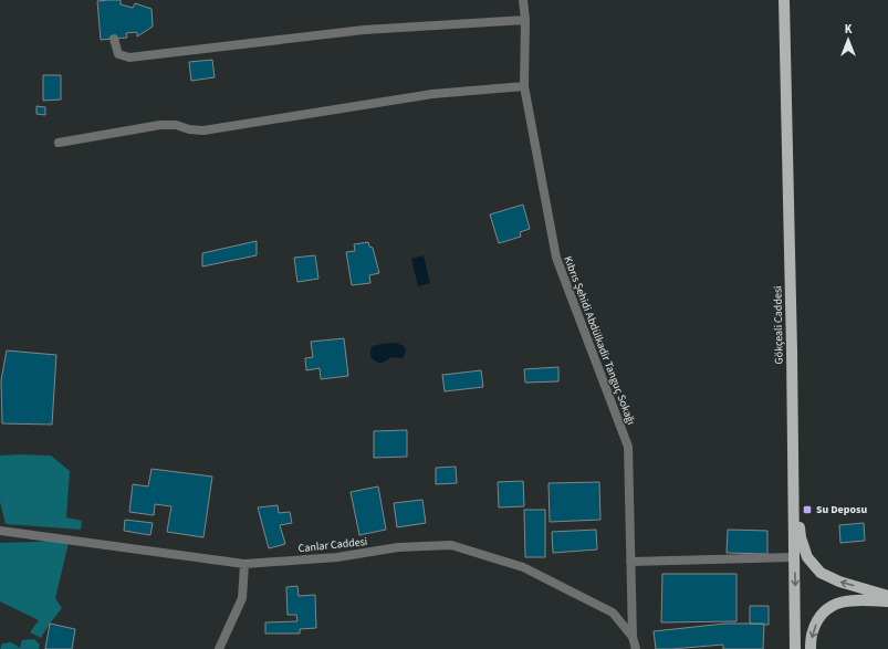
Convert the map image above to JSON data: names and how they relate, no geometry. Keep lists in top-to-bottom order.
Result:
{
  "streets": {
    "main road": ["Gökçeali Caddesi"],
    "street": ["Kıbrıs Şehidi Abdülkadir Tanguç Sokağı", "Canlar Caddesi"]
  },
  "crossings": [
    ["Kıbrıs Şehidi Abdülkadir Tanguç Sokağı", "Canlar Caddesi"]
  ],
  "places": {
    "transit": ["Su Deposu"]
  },
  "north": "top"
}
